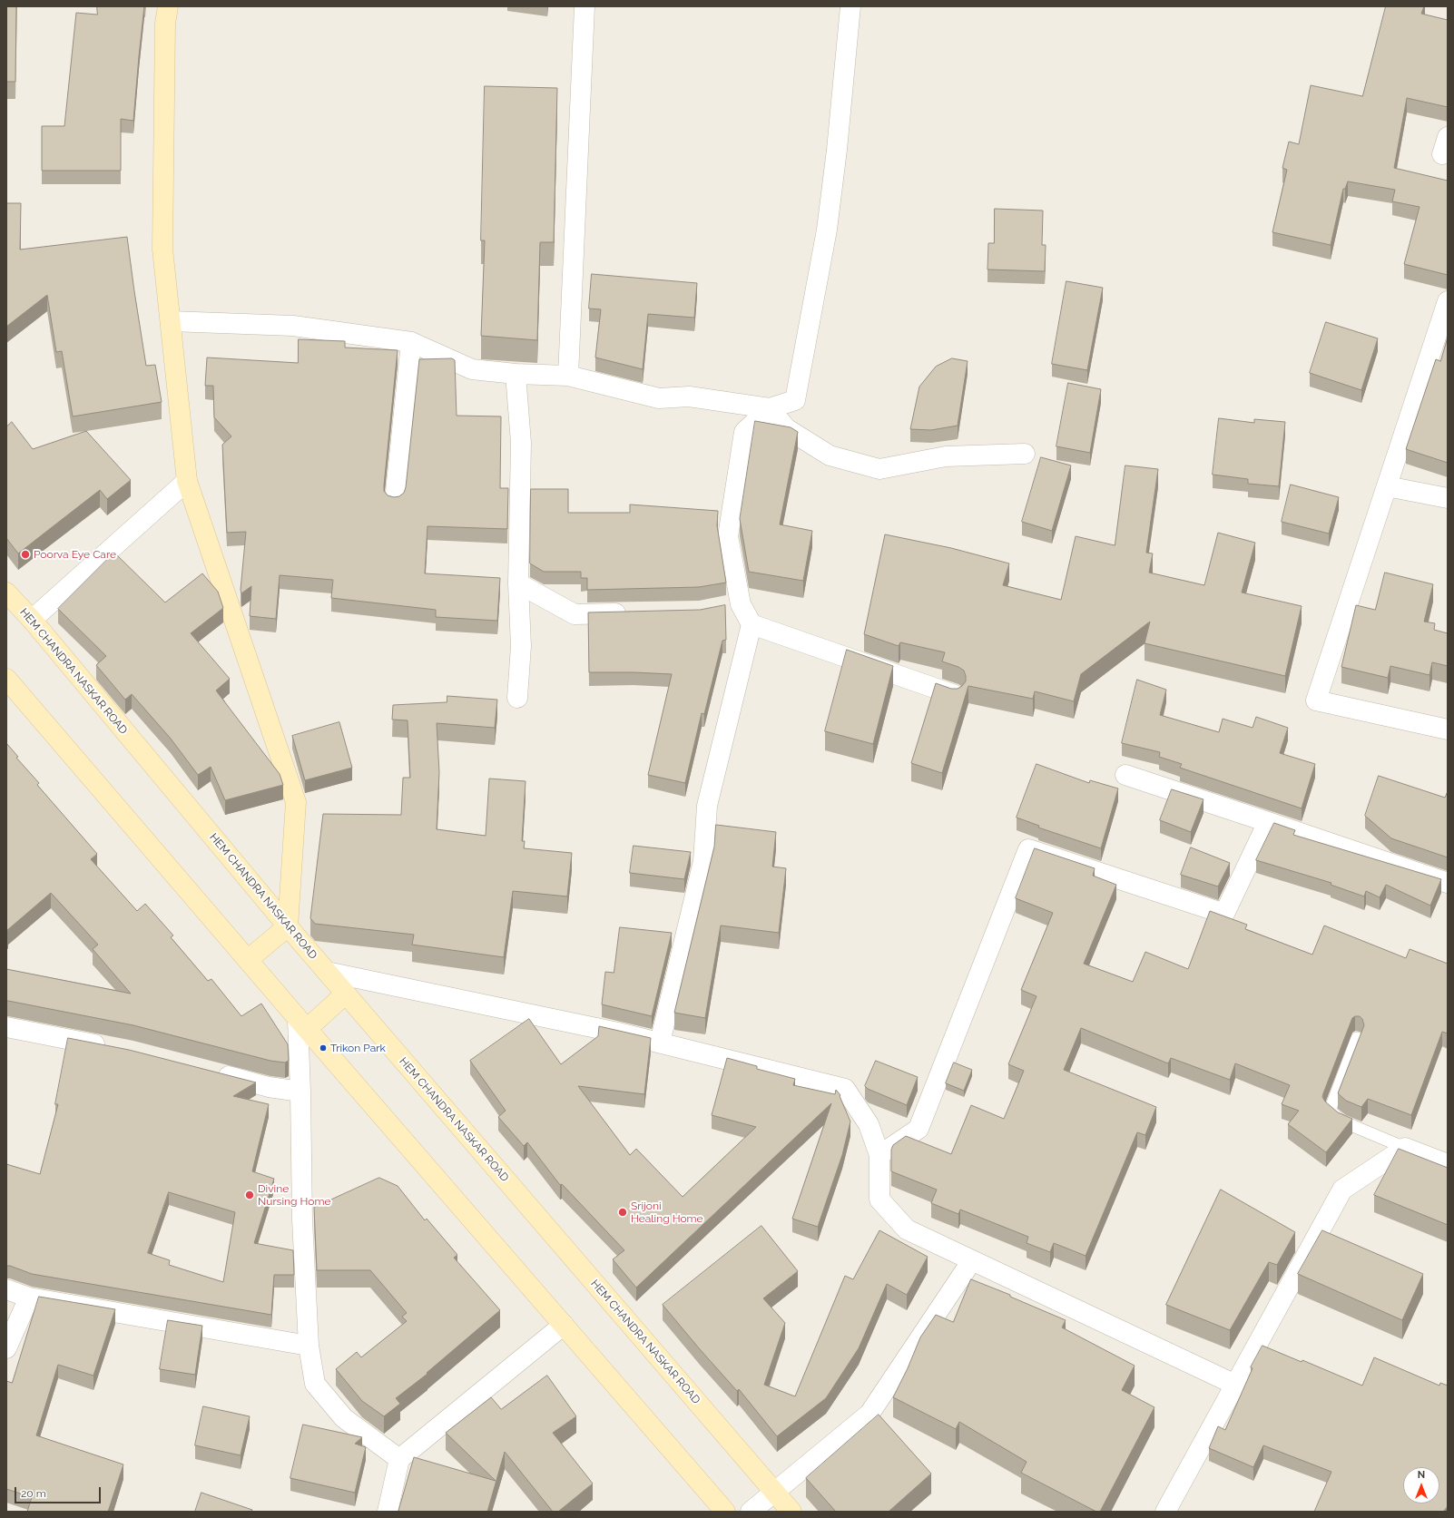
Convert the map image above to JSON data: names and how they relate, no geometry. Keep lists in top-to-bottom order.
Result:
{
  "streets": {
    "main road": ["HEM CHANDRA NASKAR ROAD"]
  },
  "places": [
    "Poorva Eye Care",
    "Trikon Park",
    "Divine Nursing Home",
    "Srijoni Healing Home"
  ],
  "scale_bar": "20 m",
  "north": "top"
}
